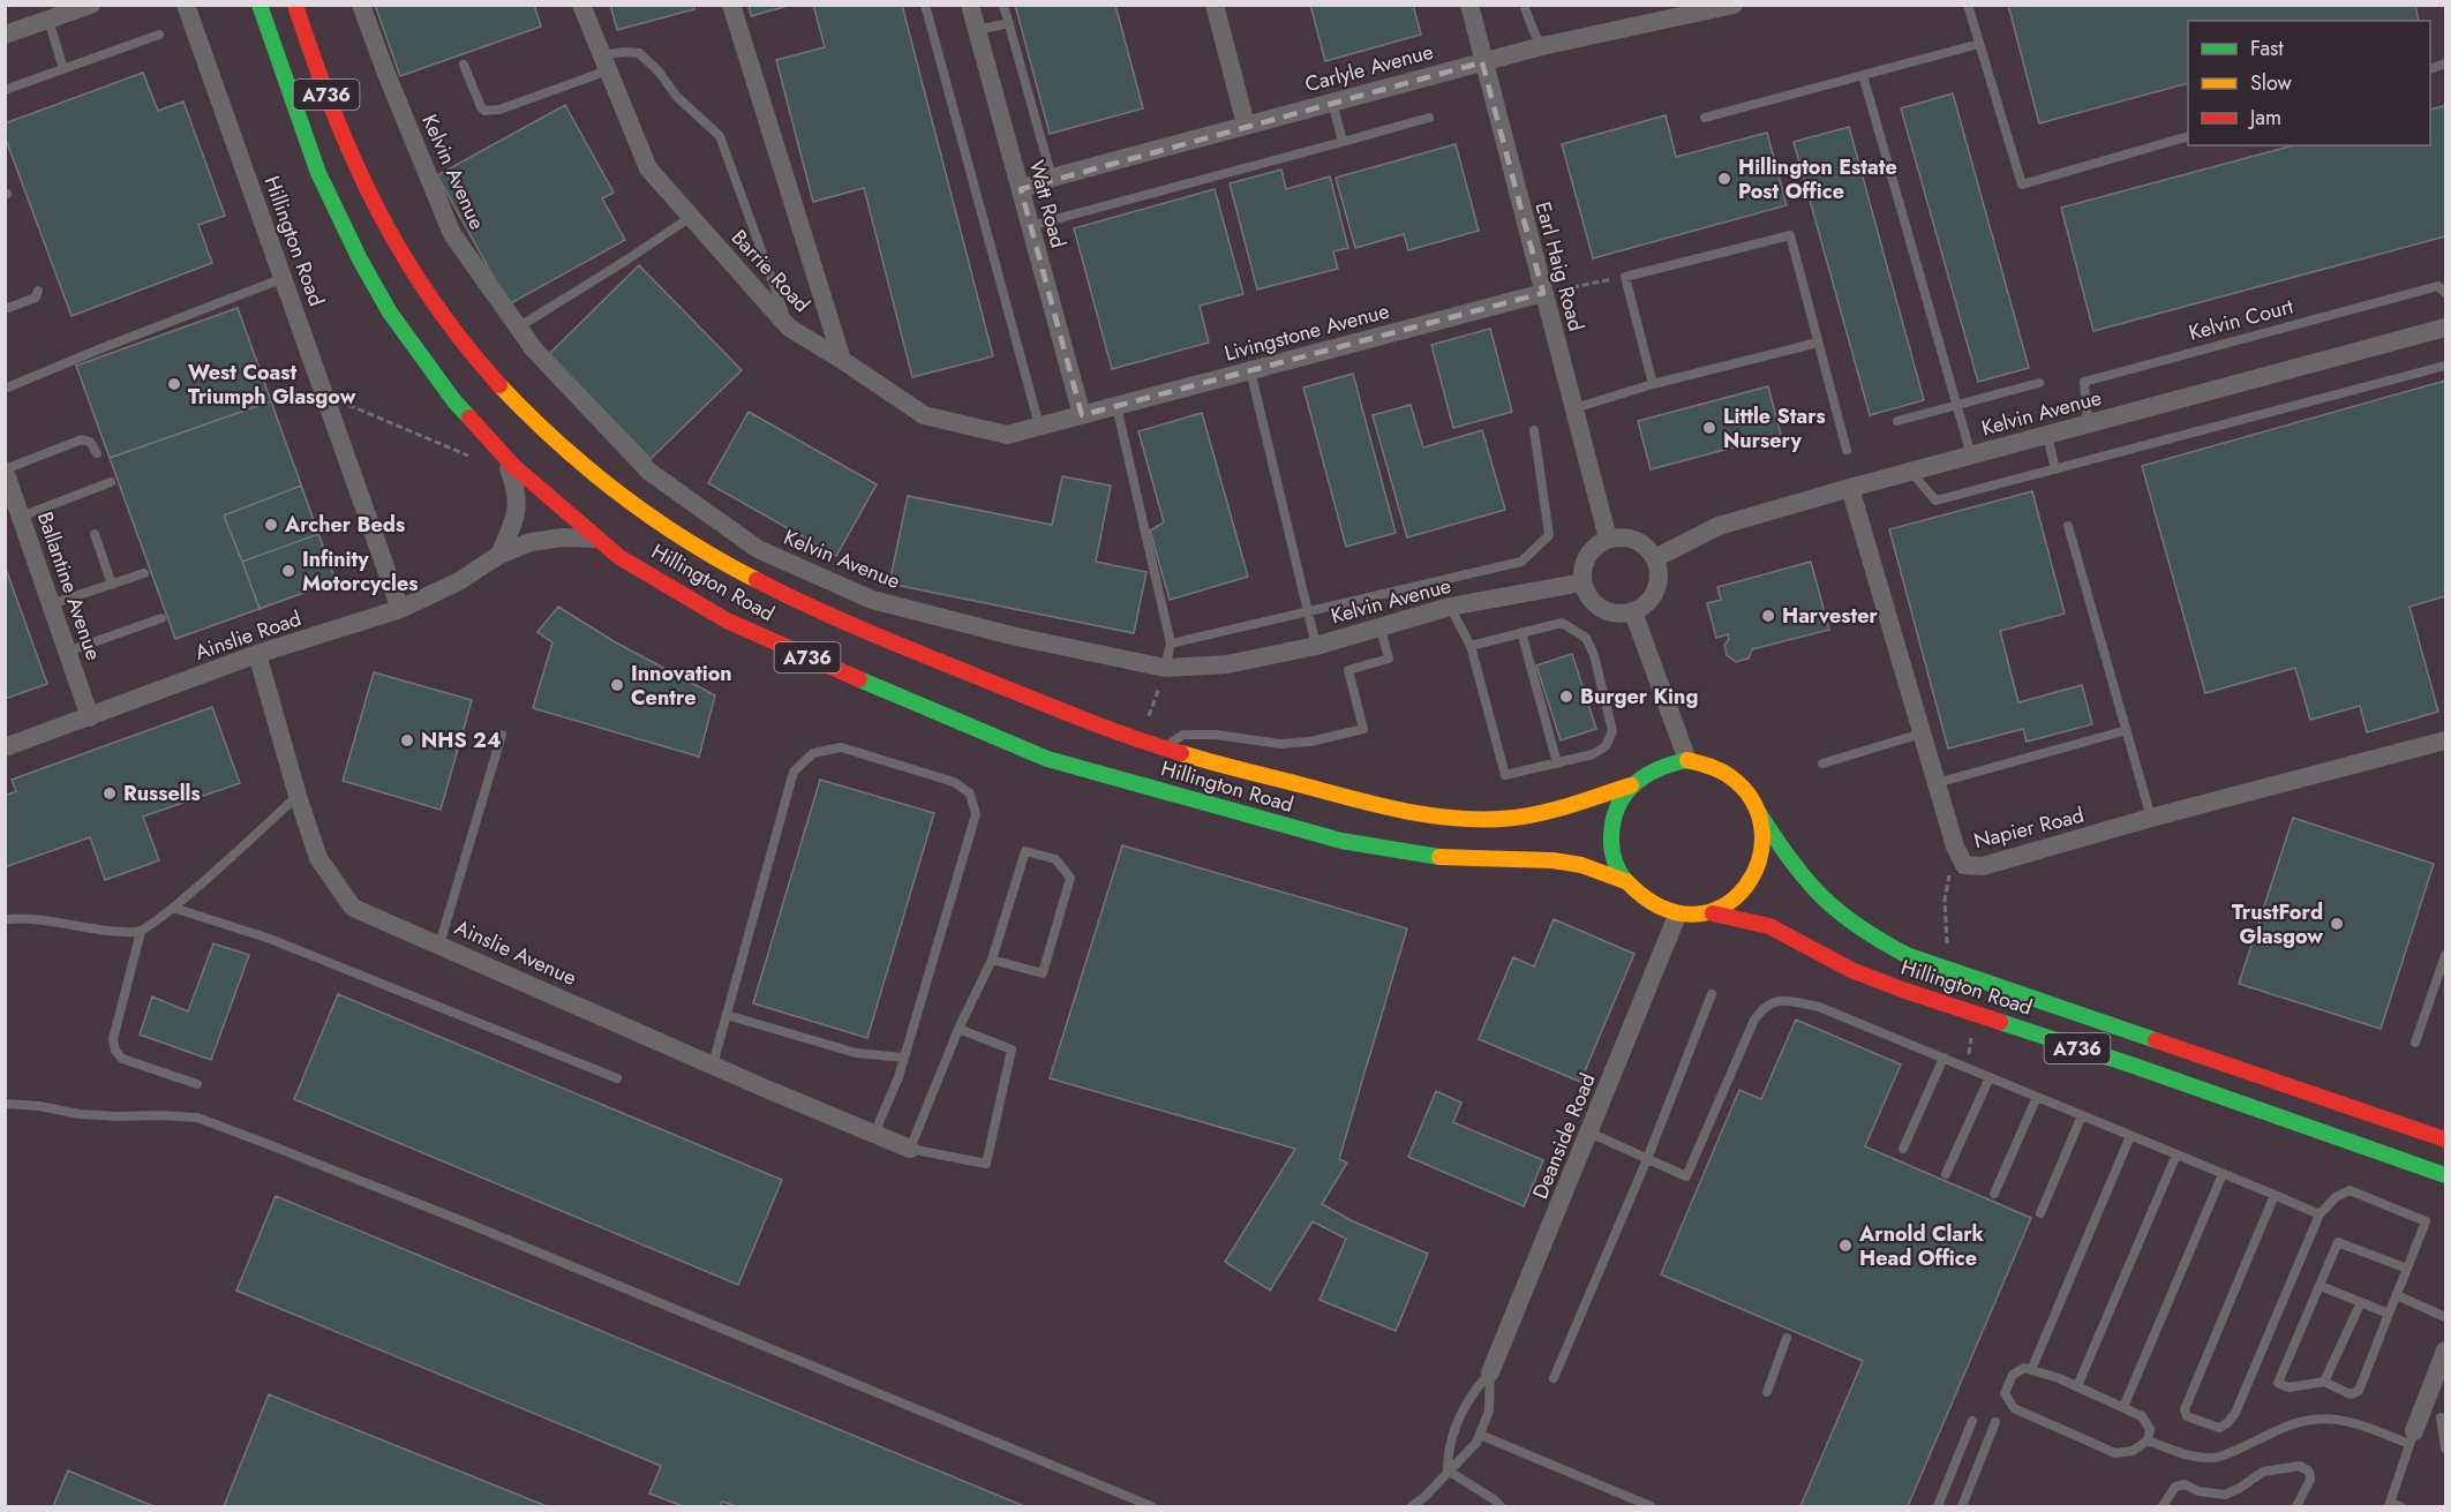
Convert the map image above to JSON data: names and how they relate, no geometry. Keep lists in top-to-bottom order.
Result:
{
  "streets": {
    "main road": ["A736", "Hillington Road"],
    "street": [
      "Carlyle Avenue",
      "Kelvin Avenue",
      "Watt Road",
      "Earl Haig Road",
      "Barrie Road",
      "Livingstone Avenue",
      "Ballantine Avenue",
      "Ainslie Road",
      "Napier Road",
      "Ainslie Avenue",
      "Deanside Road"
    ],
    "lane": ["Kelvin Court"]
  },
  "crossings": [
    ["Carlyle Avenue", "Watt Road"],
    ["Carlyle Avenue", "Earl Haig Road"],
    ["A736", "Hillington Road"],
    ["A736", "Deanside Road"],
    ["Kelvin Avenue", "Earl Haig Road"],
    ["Kelvin Avenue", "Kelvin Court"],
    ["Kelvin Avenue", "Napier Road"],
    ["Watt Road", "Barrie Road"],
    ["Watt Road", "Livingstone Avenue"],
    ["Hillington Road", "Ainslie Road"],
    ["Hillington Road", "Deanside Road"],
    ["Earl Haig Road", "Livingstone Avenue"],
    ["Barrie Road", "Livingstone Avenue"],
    ["Ballantine Avenue", "Ainslie Road"],
    ["Ainslie Road", "Ainslie Avenue"]
  ],
  "places": [
    "Hillington Estate Post Office",
    "West Coast Triumph Glasgow",
    "Little Stars Nursery",
    "Archer Beds",
    "Infinity Motorcycles",
    "Harvester",
    "Innovation Centre",
    "Burger King",
    "NHS 24",
    "Russells",
    "TrustFord Glasgow",
    "Arnold Clark Head Office"
  ],
  "legend": ["Fast", "Slow", "Jam"]
}
